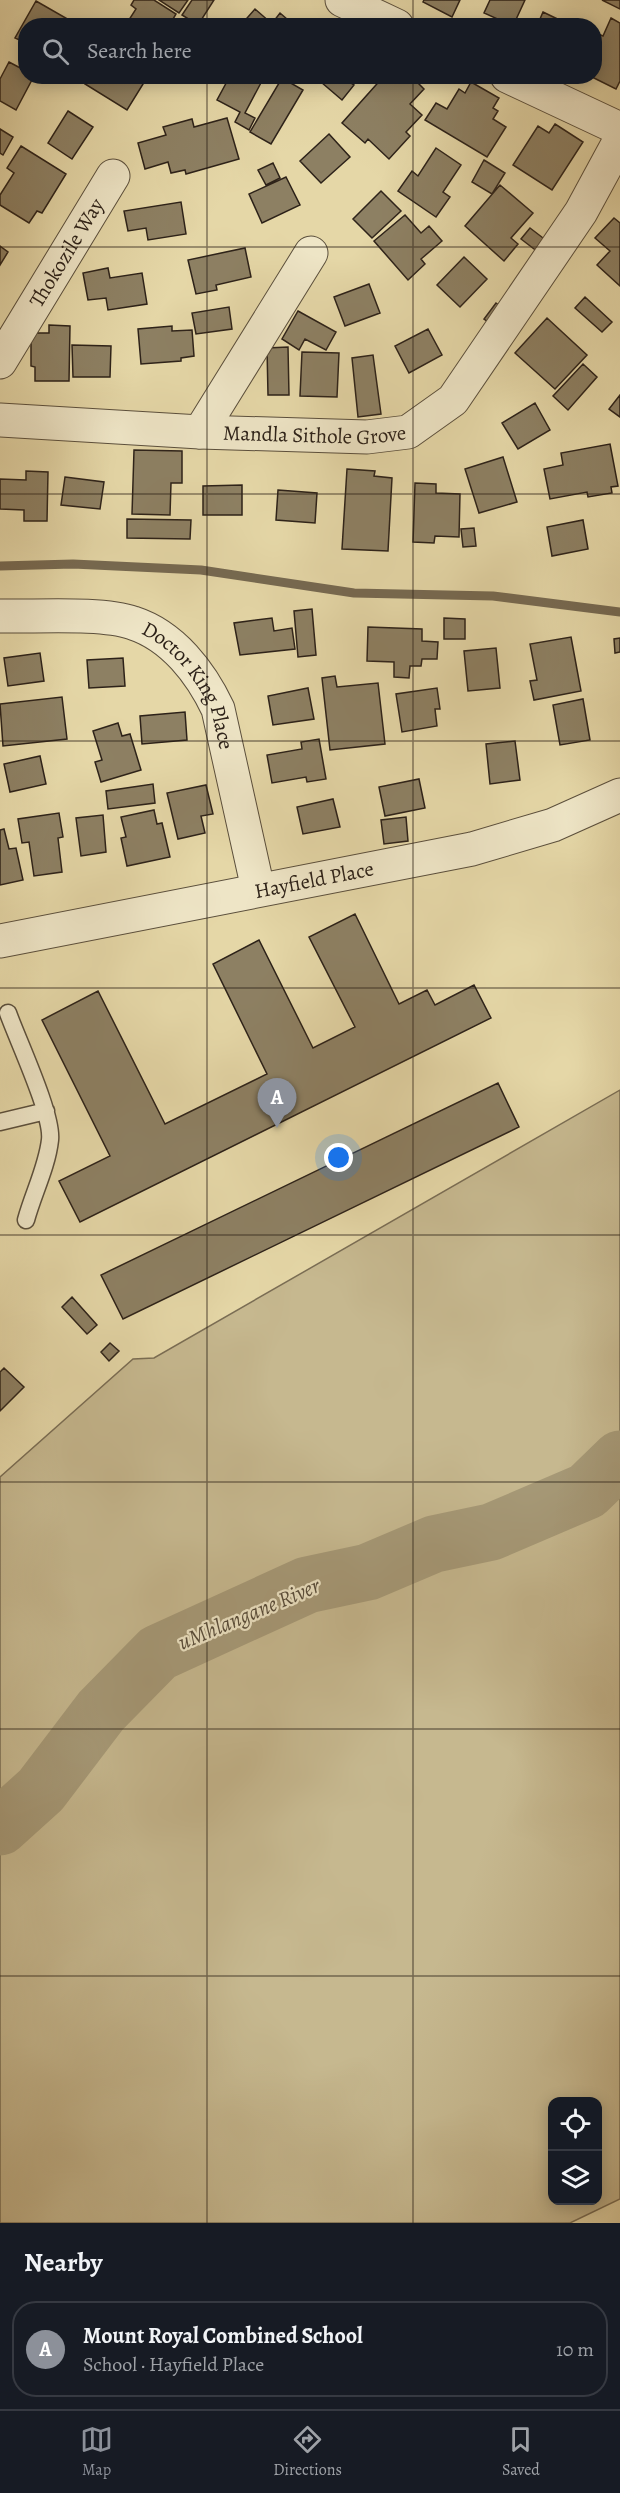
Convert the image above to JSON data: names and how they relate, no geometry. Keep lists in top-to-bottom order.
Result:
{
  "streets": {
    "street": [
      "Thokozile Way",
      "Mandla Sithole Grove",
      "Doctor King Place",
      "Hayfield Place"
    ]
  },
  "crossings": [
    ["Doctor King Place", "Hayfield Place"]
  ],
  "water": ["uMhlangane River"],
  "page": {
    "search": "Search here",
    "pins": "A",
    "heading": "Nearby",
    "list": [
      {
        "mark": "A",
        "name": "Mount Royal Combined School",
        "note": "School · Hayfield Place",
        "value": "10 m"
      }
    ],
    "nav": ["Map", "Directions", "Saved"]
  }
}
